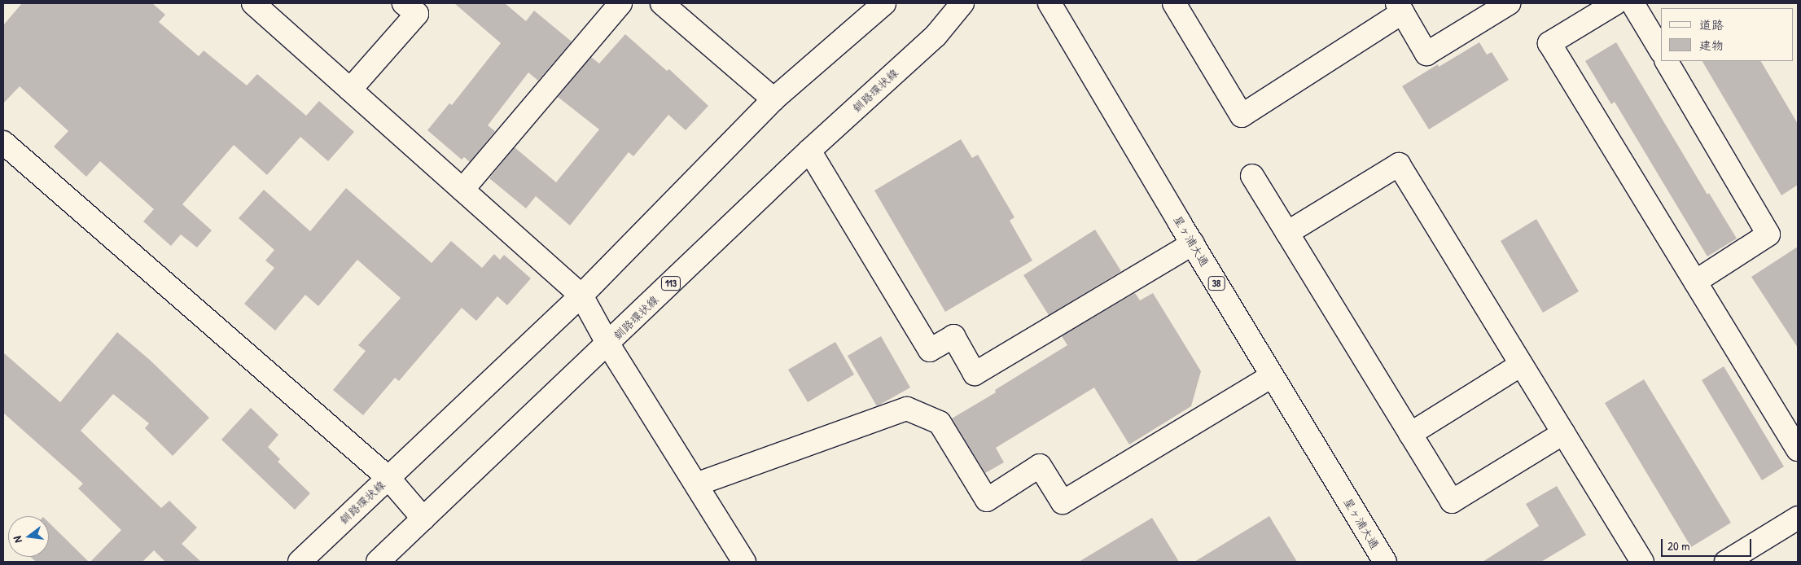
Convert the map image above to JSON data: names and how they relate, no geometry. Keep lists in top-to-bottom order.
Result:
{
  "streets": {
    "main road": [
      "釧路環状線",
      "星ヶ浦大通",
      "113",
      "38"
    ]
  },
  "legend": ["道路", "建物"],
  "scale_bar": "20 m",
  "north": "left"
}
